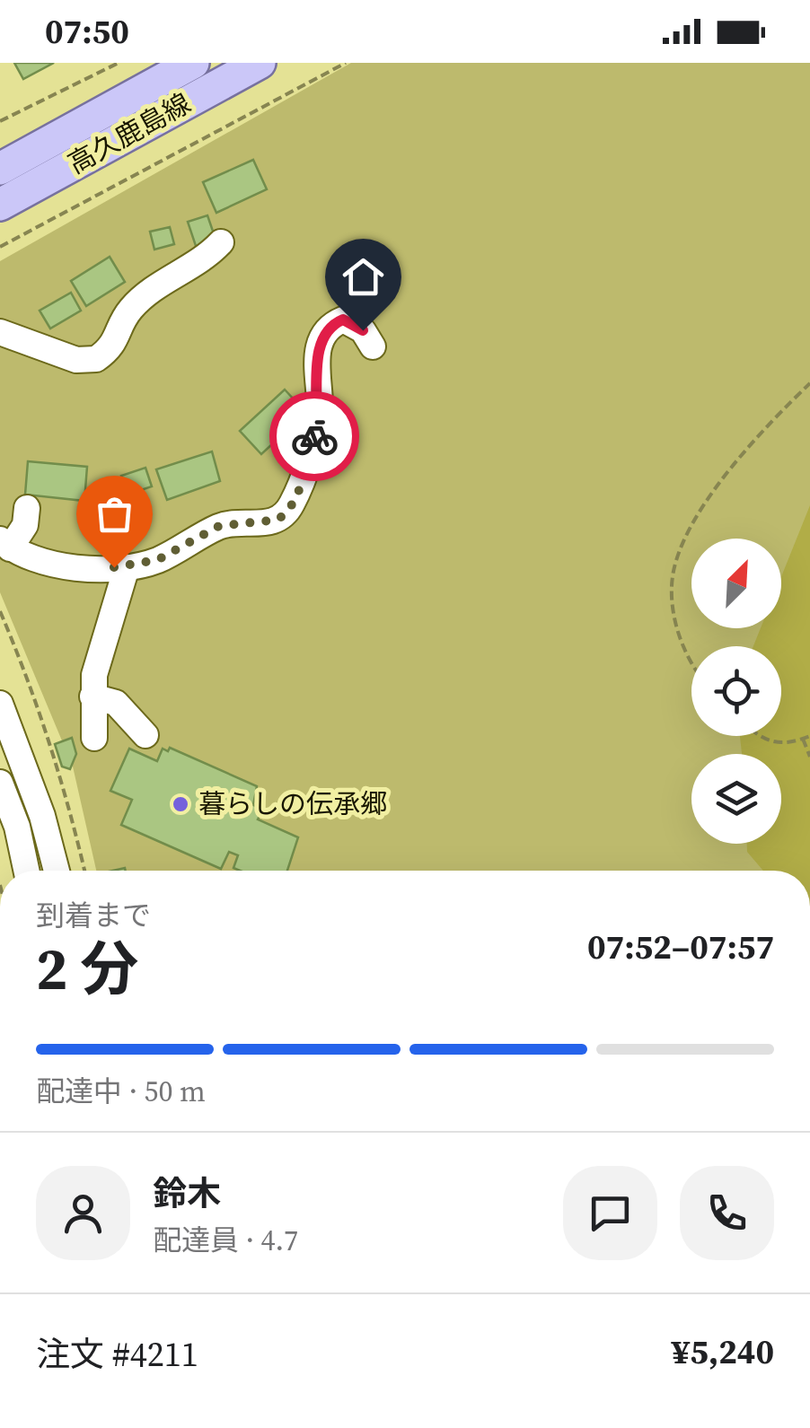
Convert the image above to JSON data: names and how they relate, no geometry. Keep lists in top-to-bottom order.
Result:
{
  "streets": {
    "main road": ["高久鹿島線"]
  },
  "places": ["暮らしの伝承郷"],
  "north": "top right",
  "page": {
    "status": "07:50",
    "heading": ["2 分", "到着まで", "07:52–07:57"],
    "panel": [
      "鈴木",
      "配達員 · 4.7",
      "注文 #4211",
      "¥5,240"
    ],
    "bar": "配達中 · 50 m"
  }
}
